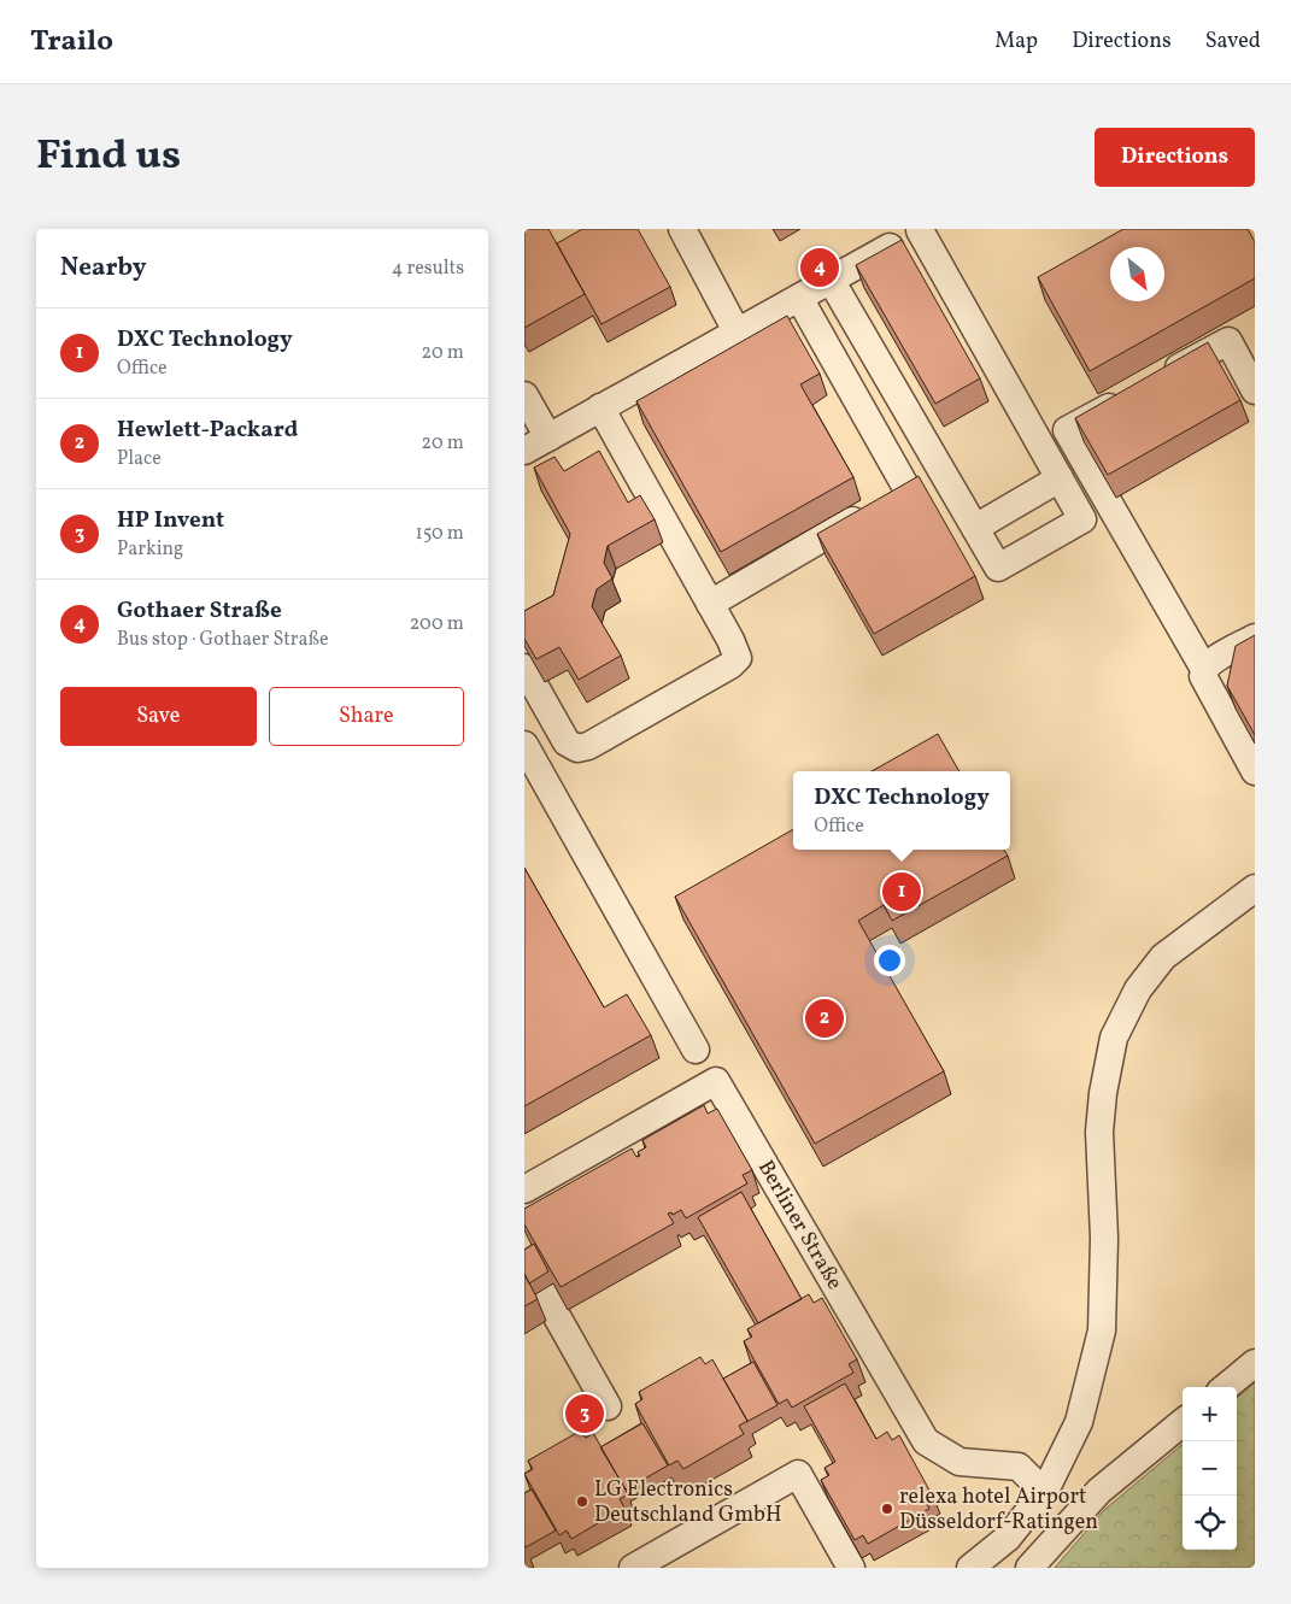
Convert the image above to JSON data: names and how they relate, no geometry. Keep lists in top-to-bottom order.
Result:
{
  "streets": {
    "street": ["Berliner Straße"]
  },
  "places": ["LG Electronics Deutschland GmbH", "relexa hotel Airport Düsseldorf-Ratingen"],
  "north": "bottom right",
  "page": {
    "header": "Trailo",
    "nav": ["Map", "Directions", "Saved"],
    "title": "Find us",
    "buttons": [
      "Directions",
      ["Save", "Share"]
    ],
    "heading": ["Nearby", "4 results"],
    "pins": [
      "4",
      "1",
      "2",
      "3"
    ],
    "list": [
      {
        "mark": "1",
        "name": "DXC Technology",
        "note": "Office",
        "value": "20 m"
      },
      {
        "mark": "2",
        "name": "Hewlett-Packard",
        "note": "Place",
        "value": "20 m"
      },
      {
        "mark": "3",
        "name": "HP Invent",
        "note": "Parking",
        "value": "150 m"
      },
      {
        "mark": "4",
        "name": "Gothaer Straße",
        "note": "Bus stop · Gothaer Straße",
        "value": "200 m"
      }
    ],
    "popup": ["DXC Technology", "Office"],
    "map_buttons": ["+", "−"]
  }
}
